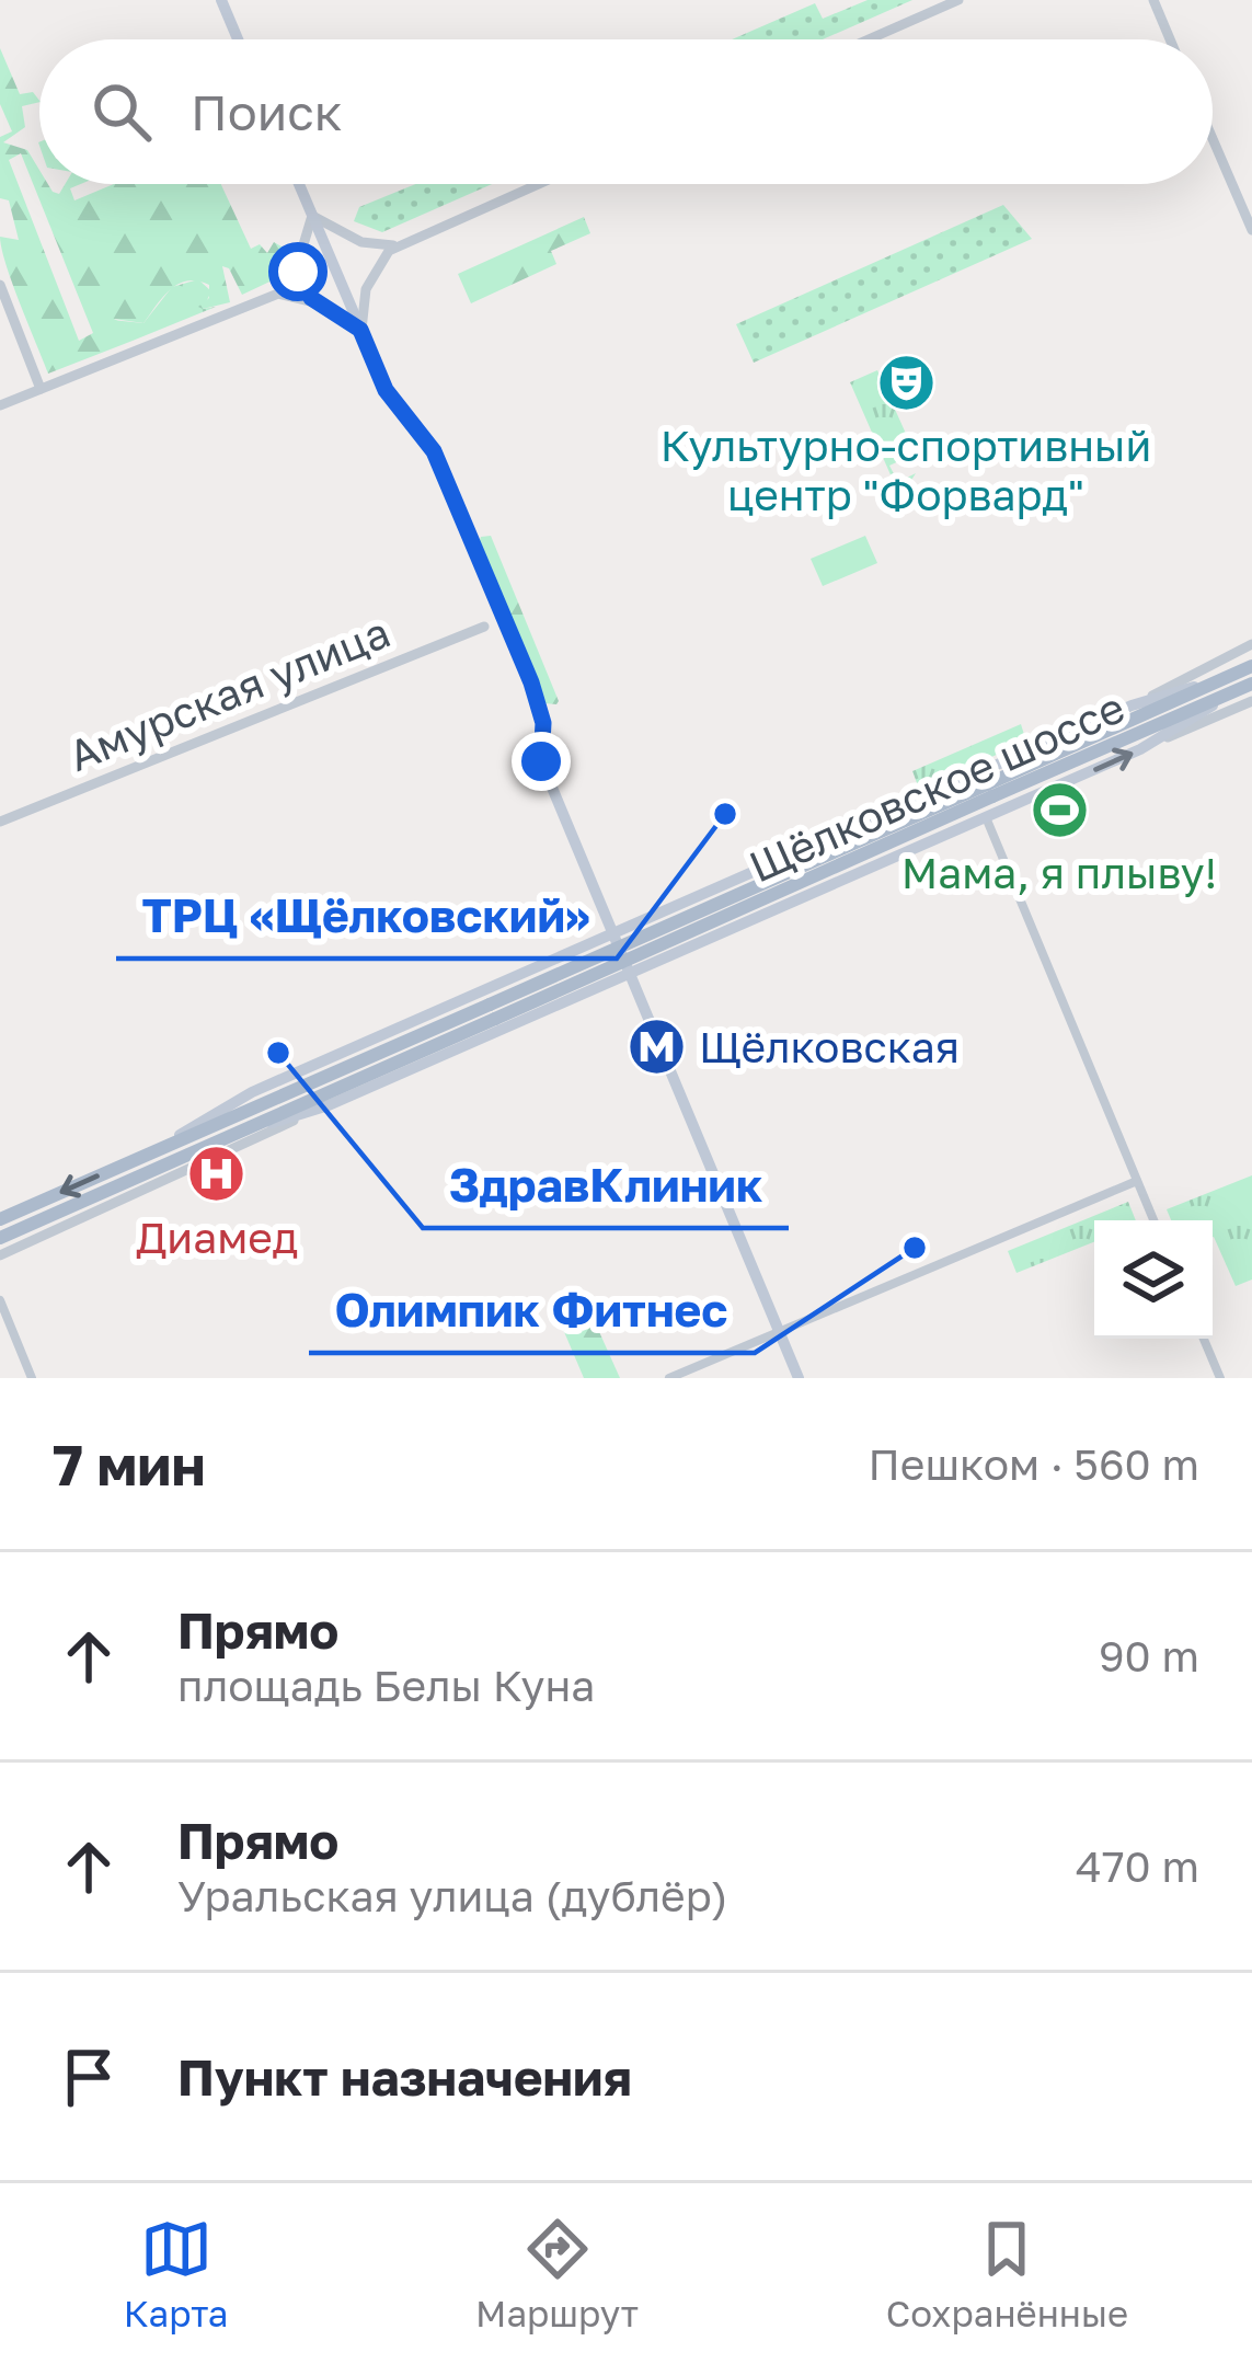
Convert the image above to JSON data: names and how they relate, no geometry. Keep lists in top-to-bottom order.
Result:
{
  "streets": {
    "main road": ["Щёлковское шоссе"],
    "street": ["Амурская улица"]
  },
  "places": {
    "theatre": ["Культурно-спортивный центр \"Форвард\""],
    "sports": ["Мама, я плыву!"],
    "other": ["ТРЦ «Щёлковский»", "ЗдравКлиник", "Олимпик Фитнес"],
    "metro station": ["Щёлковская"],
    "hospital": ["Диамед"]
  },
  "page": {
    "search": "Поиск",
    "heading": ["7 мин", "Пешком · 560 m"],
    "list": [
      ["Прямо", "площадь Белы Куна", "90 m"],
      ["Прямо", "Уральская улица (дублёр)", "470 m"],
      "Пункт назначения"
    ],
    "nav": ["Карта", "Маршрут", "Сохранённые"]
  }
}
